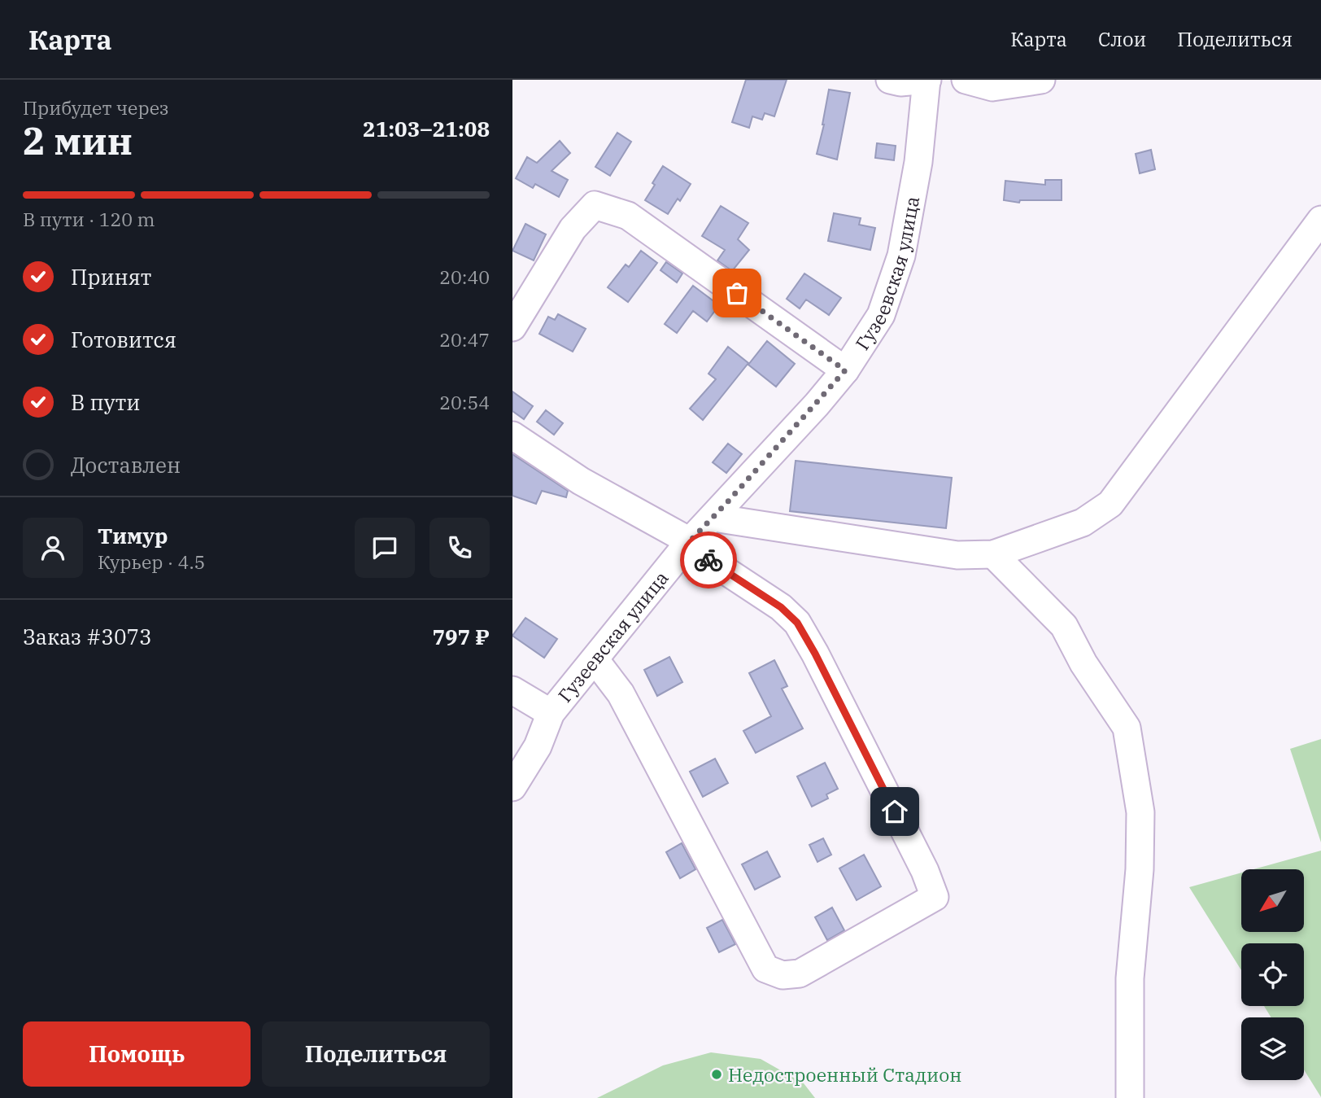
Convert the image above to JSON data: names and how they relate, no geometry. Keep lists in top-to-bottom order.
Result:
{
  "streets": {
    "street": ["Гузеевская улица"]
  },
  "places": ["Недостроенный Стадион"],
  "north": "bottom left",
  "page": {
    "header": "Карта",
    "nav": ["Карта", "Слои", "Поделиться"],
    "heading": ["2 мин", "Прибудет через", "21:03–21:08"],
    "panel": [
      "Тимур",
      "Курьер · 4.5",
      "Заказ #3073",
      "797 ₽"
    ],
    "bar": "В пути · 120 m",
    "list": [
      ["Принят", "20:40"],
      ["Готовится", "20:47"],
      ["В пути", "20:54"],
      "Доставлен"
    ],
    "buttons": ["Помощь", "Поделиться"]
  }
}
